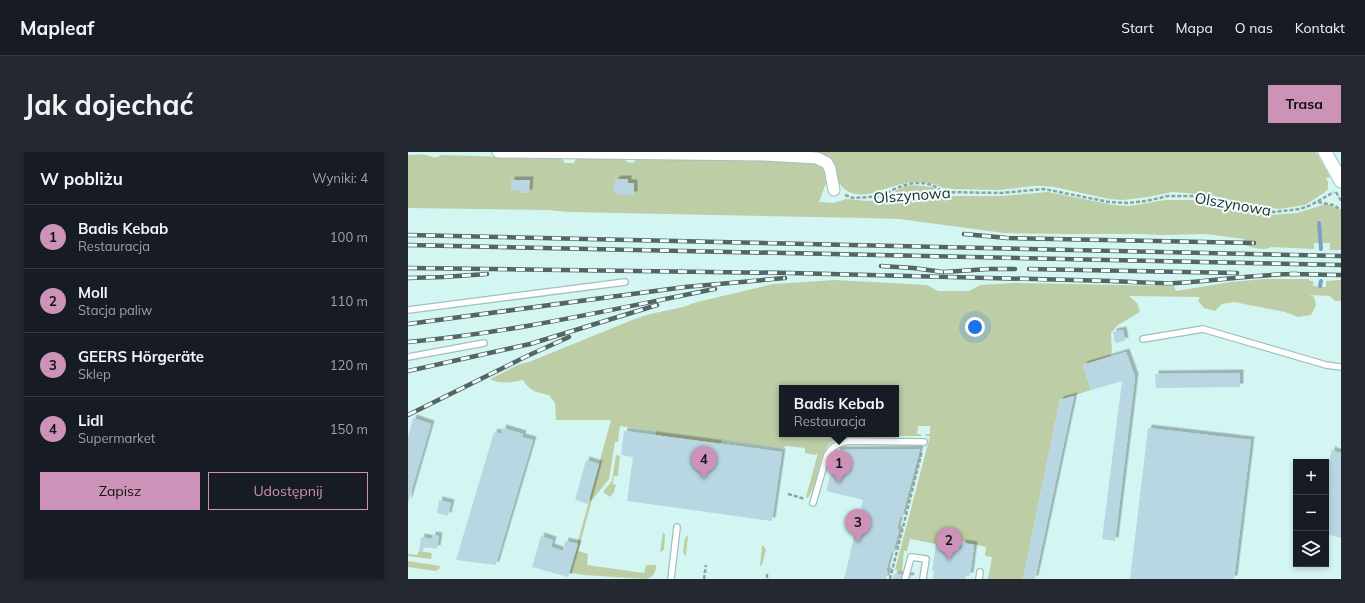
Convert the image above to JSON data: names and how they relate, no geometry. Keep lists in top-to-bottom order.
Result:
{
  "streets": {
    "path": ["Olszynowa"]
  },
  "page": {
    "header": "Mapleaf",
    "nav": [
      "Start",
      "Mapa",
      "O nas",
      "Kontakt"
    ],
    "buttons": [
      "Trasa",
      ["Zapisz", "Udostępnij"]
    ],
    "title": "Jak dojechać",
    "heading": ["W pobliżu", "Wyniki: 4"],
    "list": [
      {
        "mark": "1",
        "name": "Badis Kebab",
        "note": "Restauracja",
        "value": "100 m"
      },
      {
        "mark": "2",
        "name": "Moll",
        "note": "Stacja paliw",
        "value": "110 m"
      },
      {
        "mark": "3",
        "name": "GEERS Hörgeräte",
        "note": "Sklep",
        "value": "120 m"
      },
      {
        "mark": "4",
        "name": "Lidl",
        "note": "Supermarket",
        "value": "150 m"
      }
    ],
    "popup": ["Badis Kebab", "Restauracja"],
    "pins": [
      "4",
      "1",
      "3",
      "2"
    ],
    "map_buttons": ["+", "−"]
  }
}
